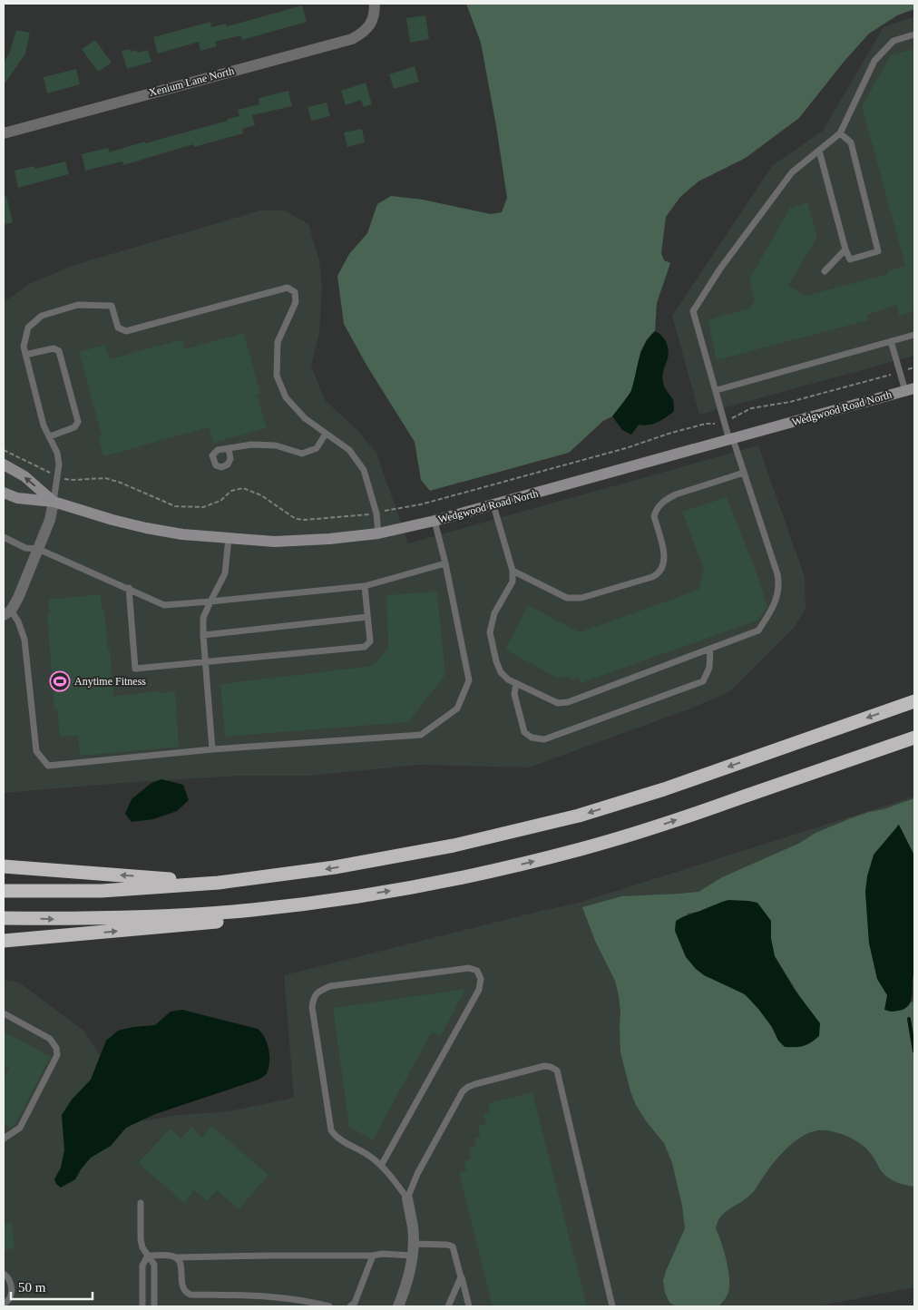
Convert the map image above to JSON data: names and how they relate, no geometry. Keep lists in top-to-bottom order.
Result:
{
  "streets": {
    "street": ["Xenium Lane North", "Wedgwood Road North"]
  },
  "places": {
    "sports": ["Anytime Fitness"]
  },
  "scale_bar": "50 m"
}
